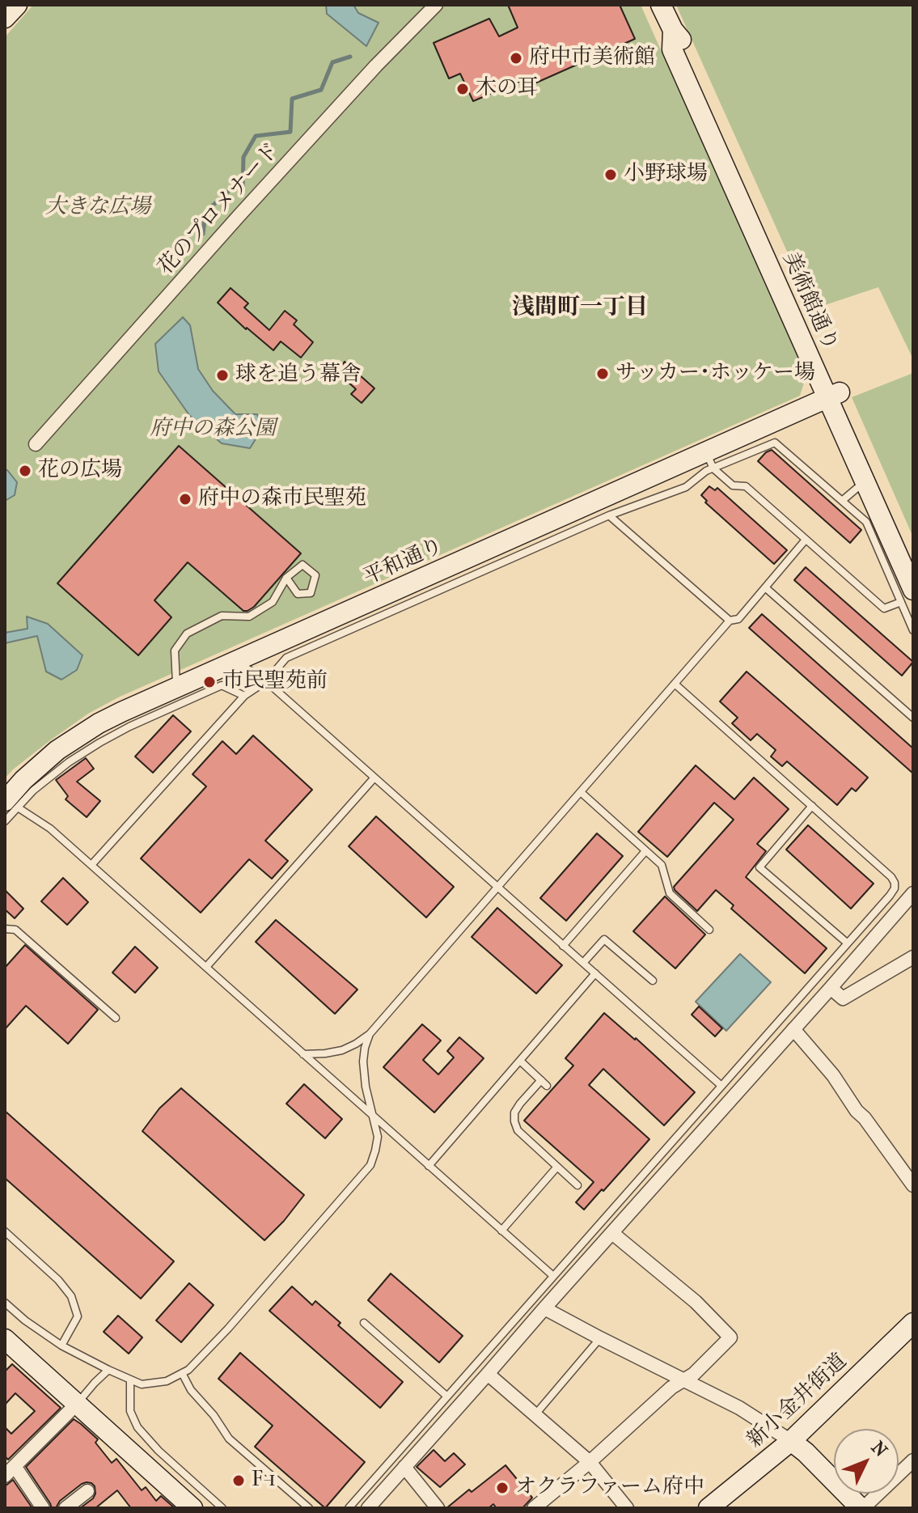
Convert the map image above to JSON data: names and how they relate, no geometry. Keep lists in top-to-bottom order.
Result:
{
  "streets": {
    "street": [
      "花のプロメナード",
      "美術館通り",
      "平和通り",
      "新小金井街道"
    ]
  },
  "crossings": [
    ["美術館通り", "平和通り"]
  ],
  "districts": ["浅間町一丁目"],
  "parks": ["大きな広場", "府中の森公園"],
  "places": [
    "府中市美術館",
    "木の耳",
    "小野球場",
    "サッカー･ホッケー場",
    "球を追う幕舎",
    "花の広場",
    "府中の森市民聖苑",
    "市民聖苑前",
    "F-1",
    "オクラファーム府中"
  ],
  "north": "top right"
}
